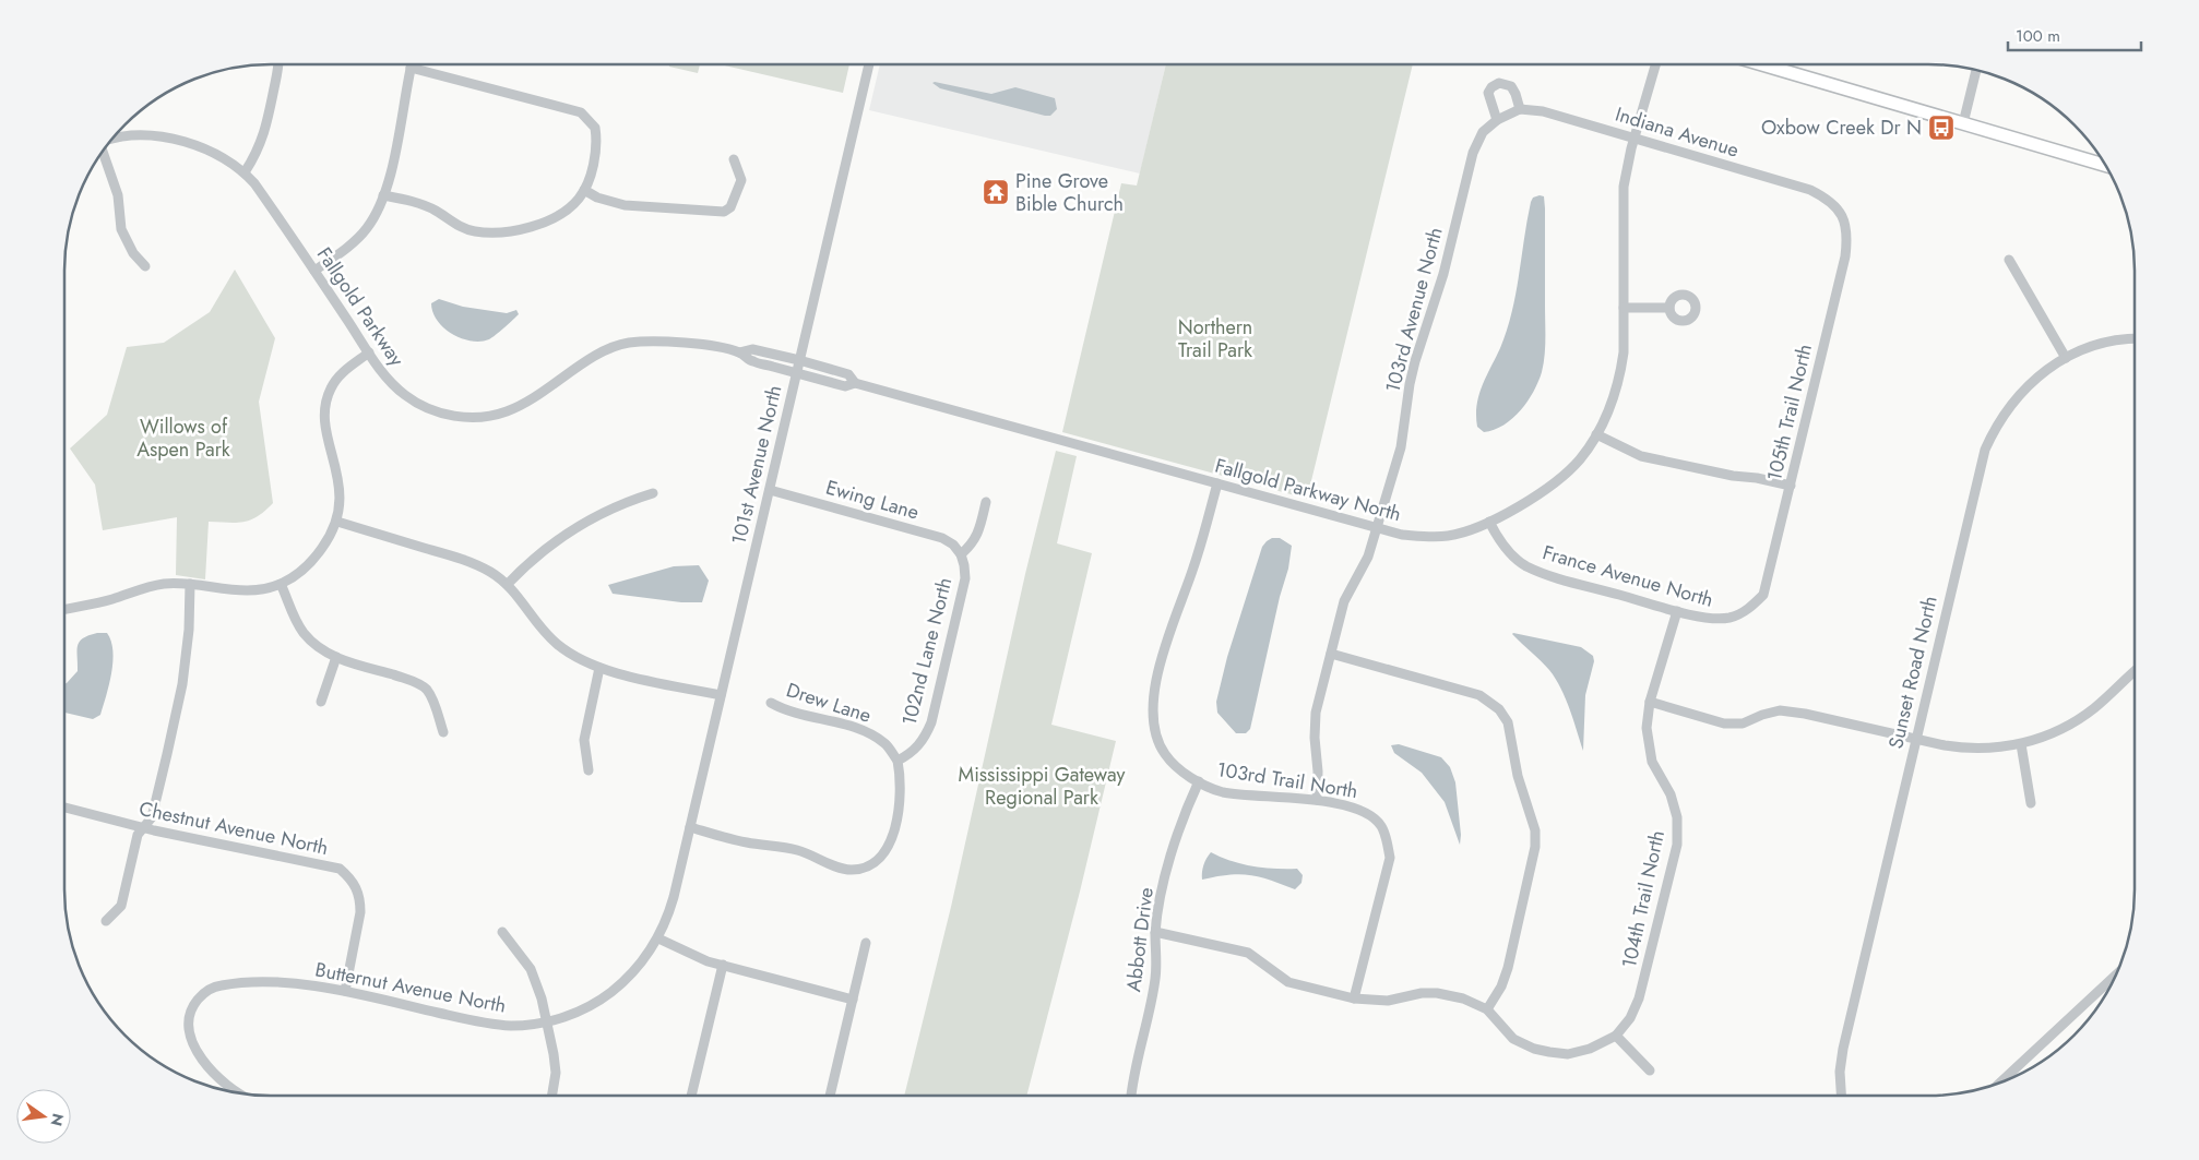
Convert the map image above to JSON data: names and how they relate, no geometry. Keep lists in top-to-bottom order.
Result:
{
  "streets": {
    "street": [
      "Indiana Avenue",
      "Fallgold Parkway",
      "103rd Avenue North",
      "105th Trail North",
      "101st Avenue North",
      "Fallgold Parkway North",
      "Ewing Lane",
      "France Avenue North",
      "102nd Lane North",
      "Sunset Road North",
      "Drew Lane",
      "103rd Trail North",
      "Chestnut Avenue North",
      "104th Trail North",
      "Abbott Drive",
      "Butternut Avenue North"
    ]
  },
  "crossings": [
    ["Indiana Avenue", "105th Trail North"],
    ["Indiana Avenue", "Fallgold Parkway North"],
    ["Fallgold Parkway", "Fallgold Parkway North"],
    ["103rd Avenue North", "Fallgold Parkway North"],
    ["103rd Avenue North", "103rd Trail North"],
    ["105th Trail North", "France Avenue North"],
    ["101st Avenue North", "Fallgold Parkway North"],
    ["101st Avenue North", "Ewing Lane"],
    ["101st Avenue North", "Butternut Avenue North"],
    ["Fallgold Parkway North", "France Avenue North"],
    ["Fallgold Parkway North", "103rd Trail North"],
    ["Ewing Lane", "102nd Lane North"],
    ["France Avenue North", "104th Trail North"],
    ["102nd Lane North", "Drew Lane"],
    ["103rd Trail North", "Abbott Drive"],
    ["Chestnut Avenue North", "Butternut Avenue North"]
  ],
  "parks": ["Northern Trail Park", "Willows of Aspen Park", "Mississippi Gateway Regional Park"],
  "places": {
    "bus stop": ["Oxbow Creek Dr N"],
    "temple": ["Pine Grove Bible Church"]
  },
  "scale_bar": "100 m",
  "north": "right"
}
